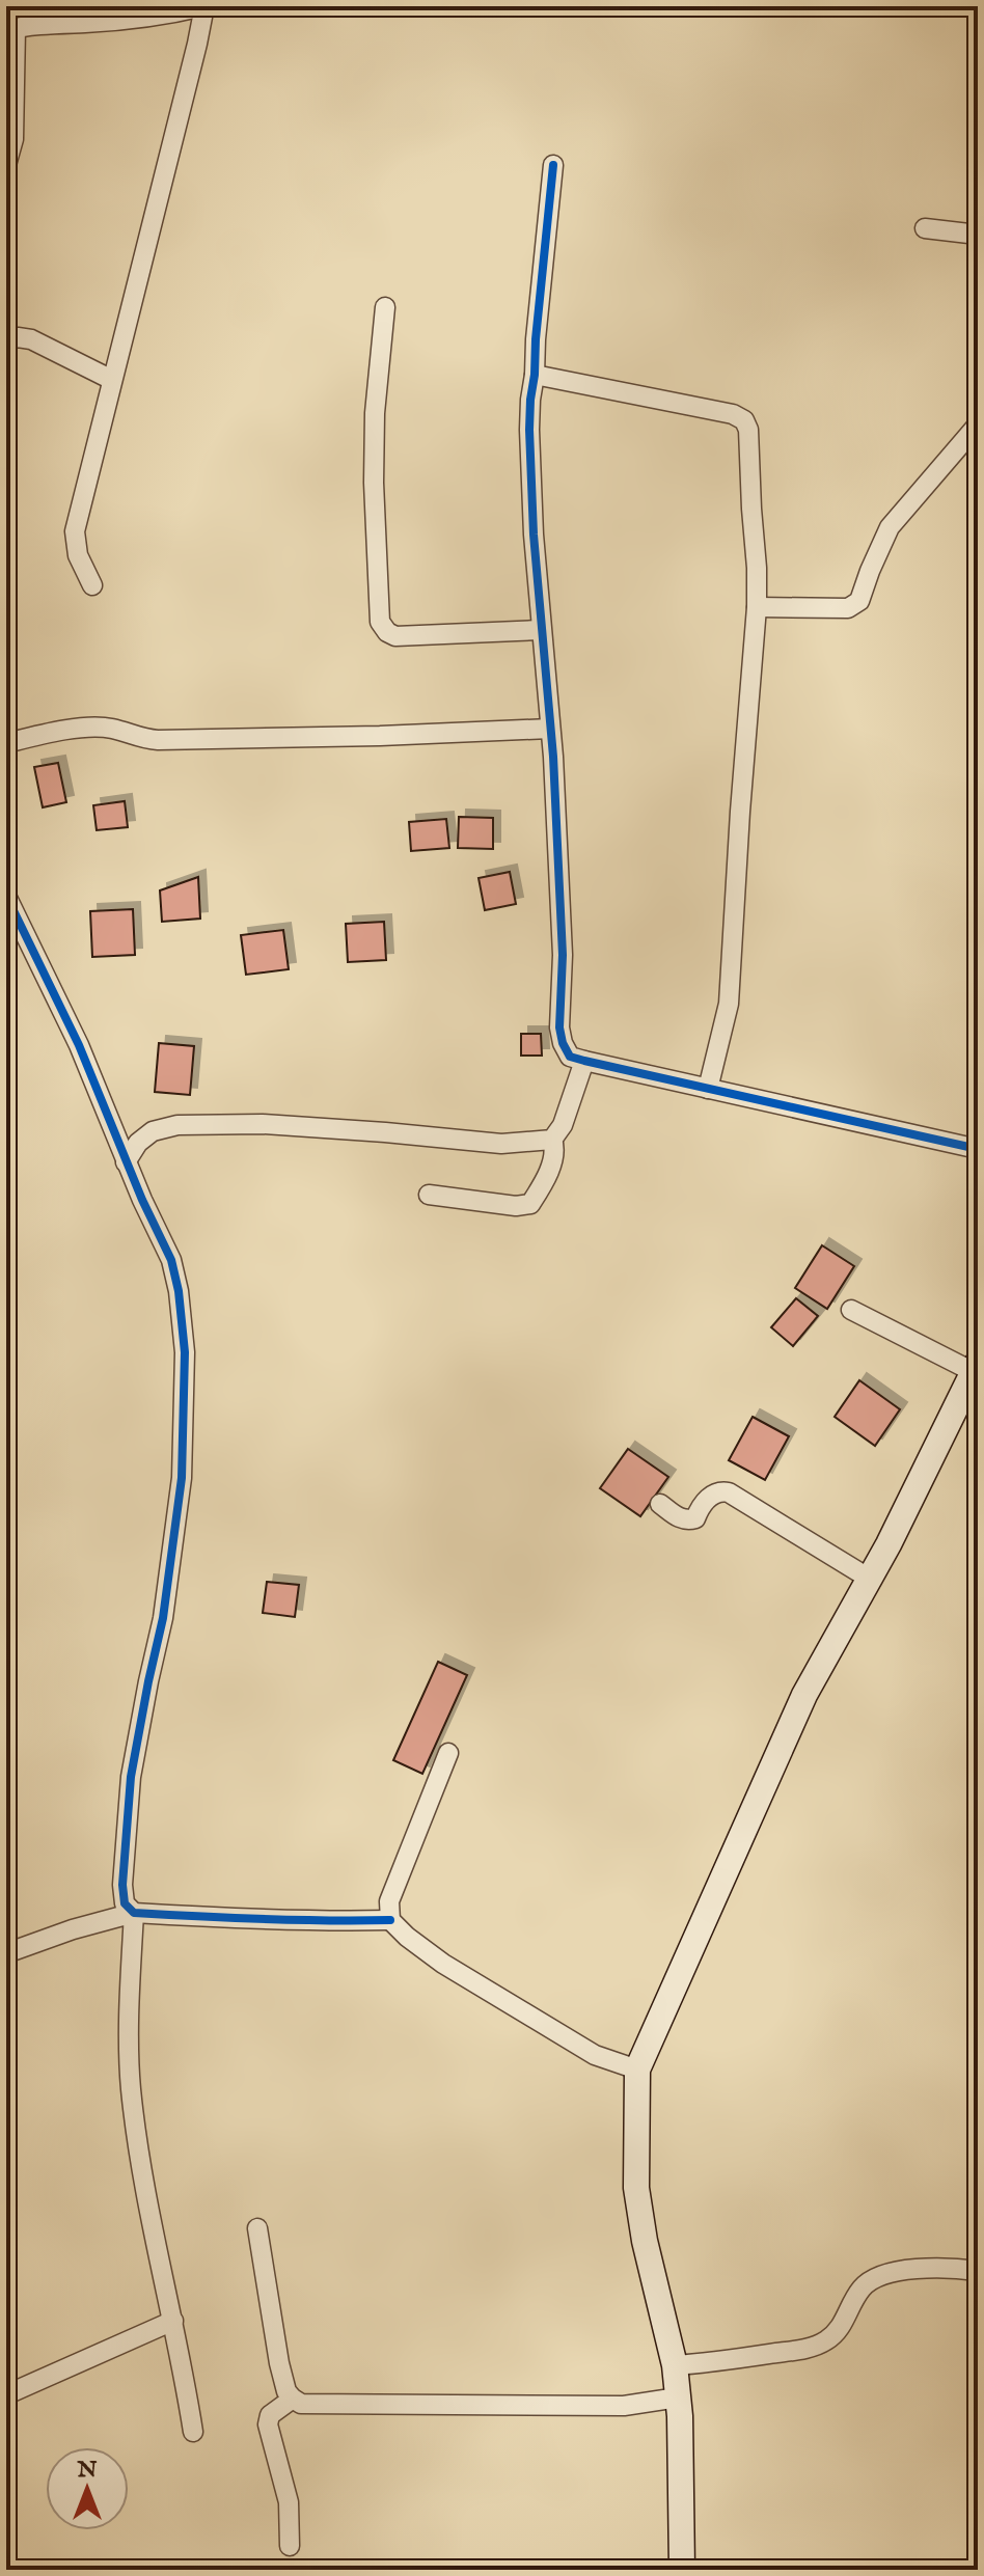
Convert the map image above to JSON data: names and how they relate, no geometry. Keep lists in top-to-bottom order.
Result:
{
  "north": "top"
}
